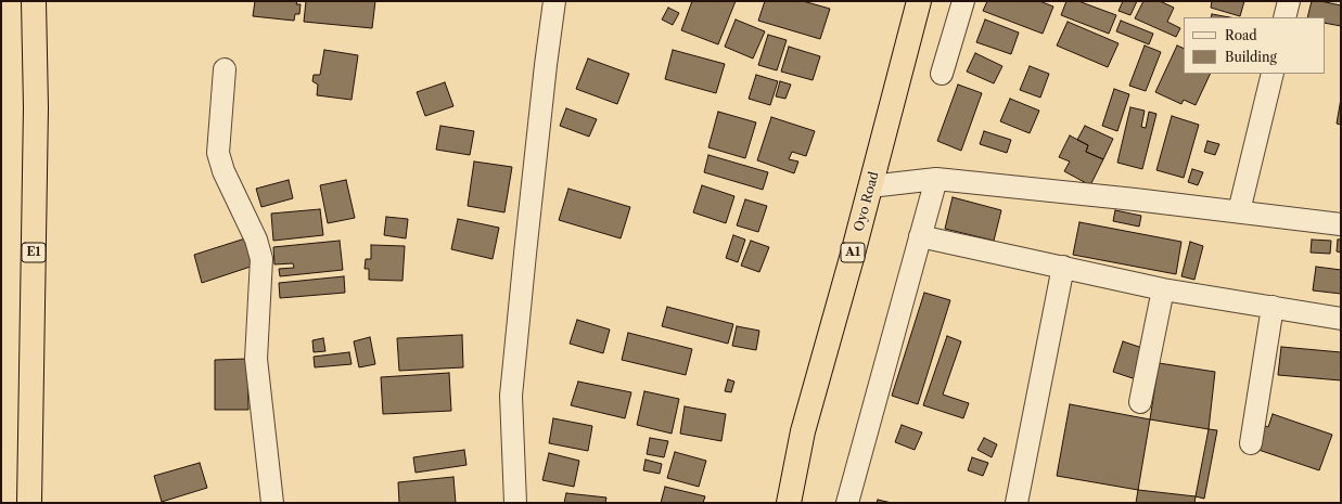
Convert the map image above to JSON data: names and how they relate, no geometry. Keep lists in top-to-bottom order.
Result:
{
  "streets": {
    "highway": ["Oyo Road", "E1", "A1"]
  },
  "legend": ["Road", "Building"]
}
